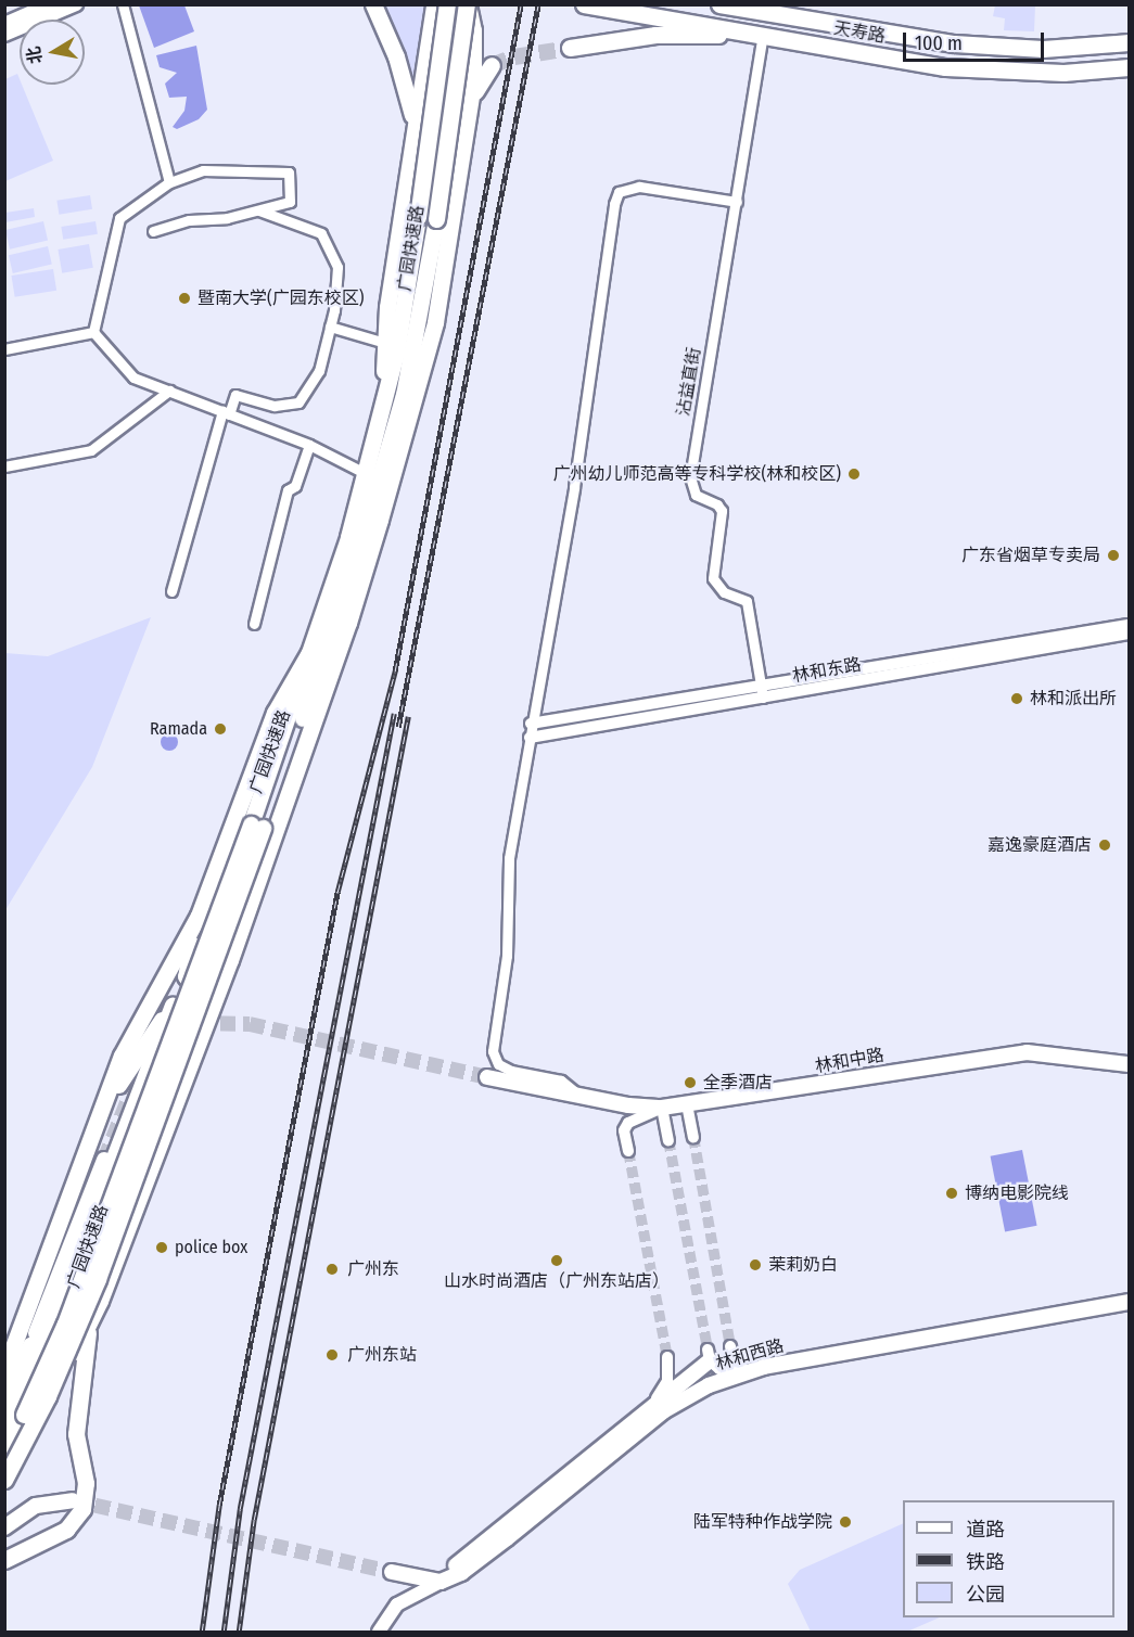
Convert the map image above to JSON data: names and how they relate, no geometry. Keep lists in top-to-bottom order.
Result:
{
  "streets": {
    "highway": ["天寿路", "广园快速路"],
    "main road": ["林和中路", "林和西路"],
    "street": ["沾益直街", "林和东路"]
  },
  "crossings": [
    ["天寿路", "沾益直街"],
    ["沾益直街", "林和东路"]
  ],
  "places": [
    "暨南大学(广园东校区)",
    "广州幼儿师范高等专科学校(林和校区)",
    "广东省烟草专卖局",
    "林和派出所",
    "Ramada",
    "嘉逸豪庭酒店",
    "全季酒店",
    "博纳电影院线",
    "police box",
    "山水时尚酒店（广州东站店）",
    "茉莉奶白",
    "广州东",
    "广州东站",
    "陆军特种作战学院"
  ],
  "legend": ["道路", "铁路", "公园"],
  "scale_bar": "100 m",
  "north": "left"
}
